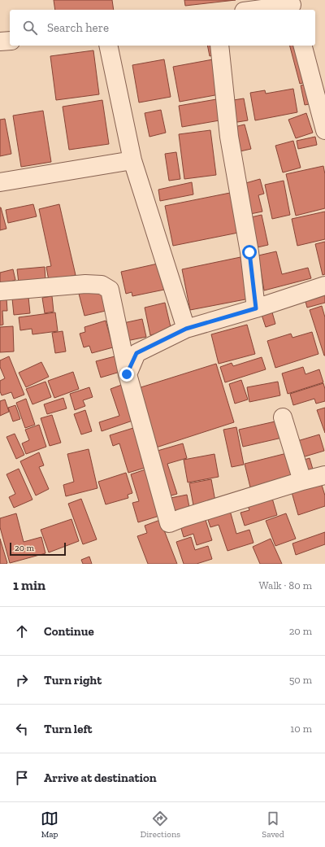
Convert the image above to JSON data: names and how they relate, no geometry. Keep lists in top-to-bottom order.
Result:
{
  "scale_bar": "20 m",
  "page": {
    "search": "Search here",
    "scale": "20 m",
    "heading": ["1 min", "Walk · 80 m"],
    "list": [
      ["Continue", "20 m"],
      ["Turn right", "50 m"],
      ["Turn left", "10 m"],
      "Arrive at destination"
    ],
    "nav": ["Map", "Directions", "Saved"]
  }
}
